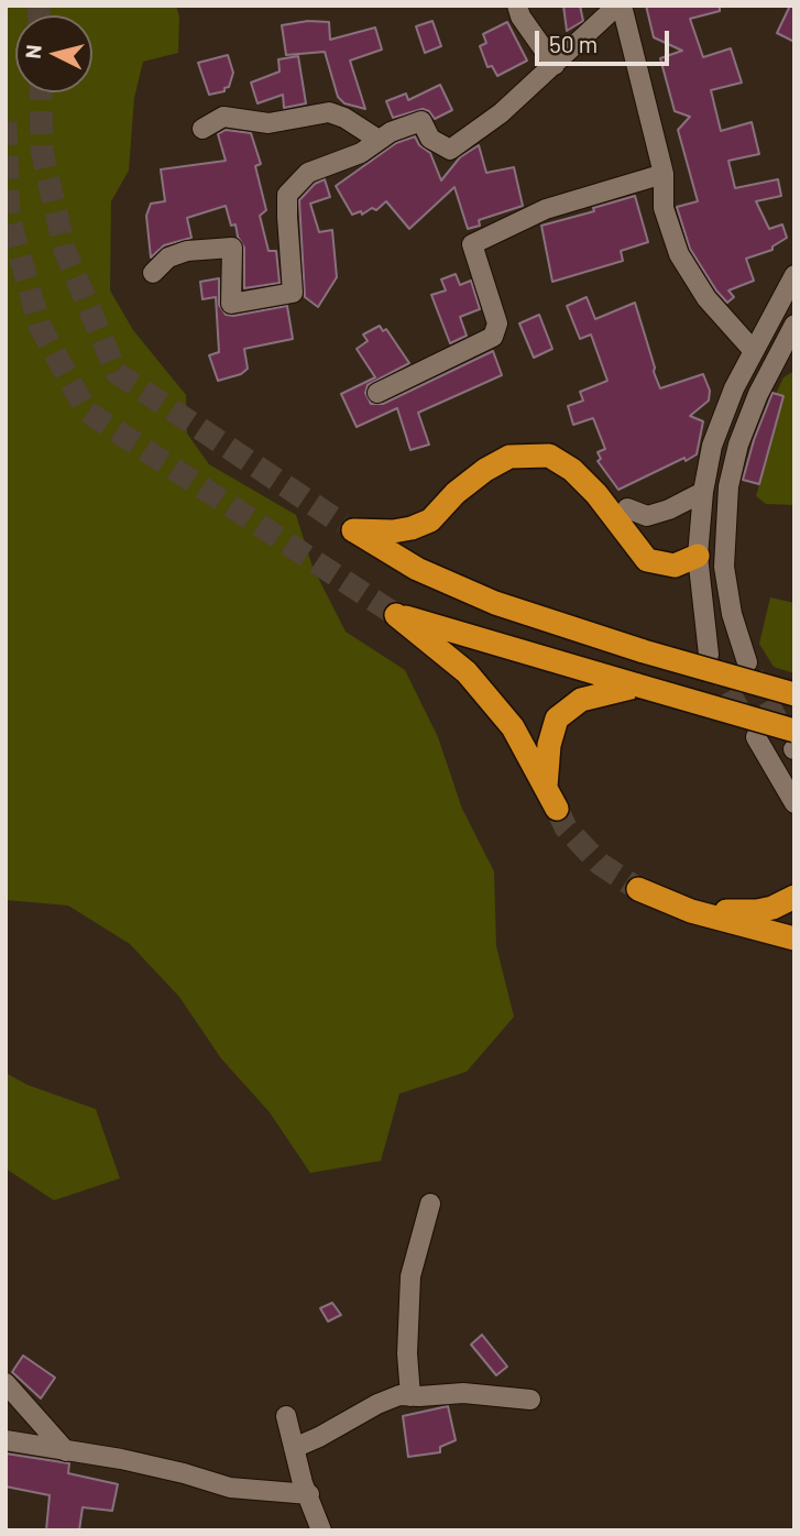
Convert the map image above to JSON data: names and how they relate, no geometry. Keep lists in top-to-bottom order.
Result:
{
  "scale_bar": "50 m",
  "north": "left"
}
